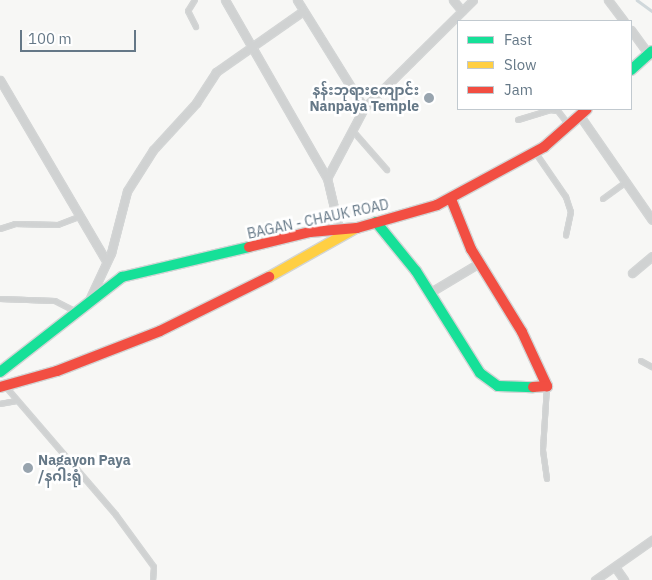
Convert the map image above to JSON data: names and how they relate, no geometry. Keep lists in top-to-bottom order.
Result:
{
  "streets": {
    "main road": ["BAGAN - CHAUK ROAD"]
  },
  "places": ["နန်းဘုရားကျောင်း Nanpaya Temple", "Nagayon Paya /နဂါးရုံ"],
  "legend": ["Fast", "Slow", "Jam"],
  "scale_bar": "100 m"
}
